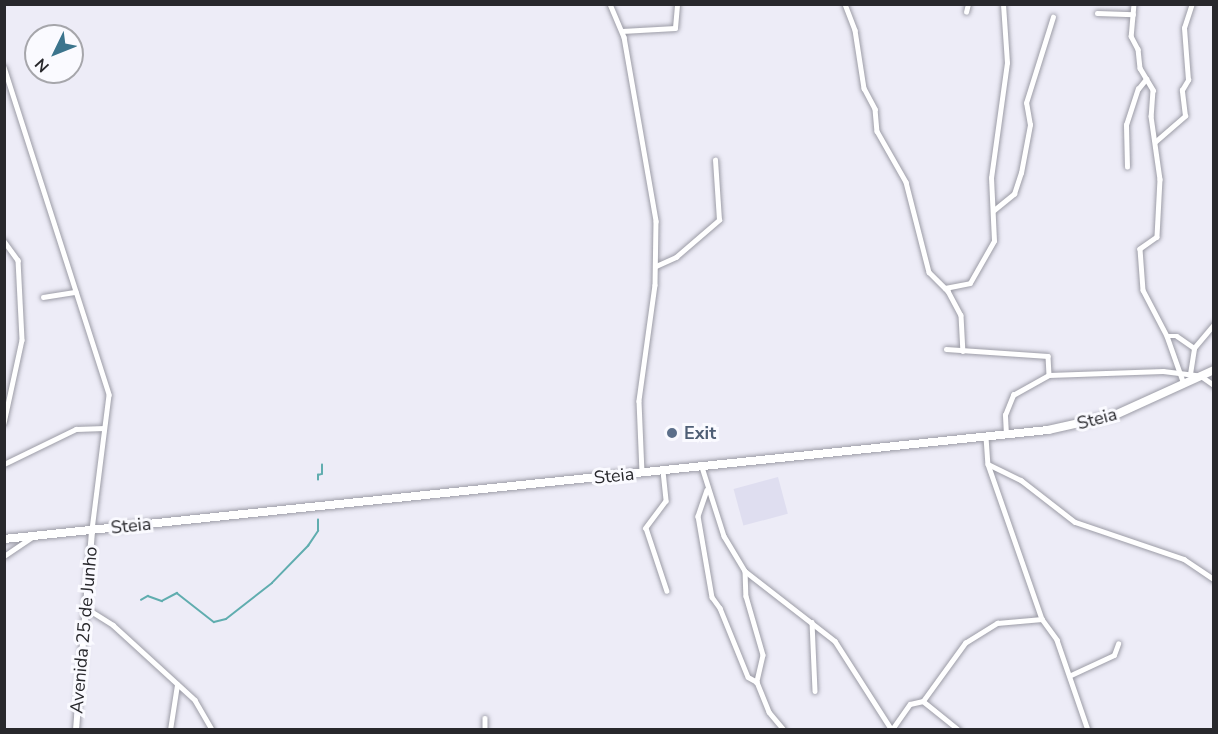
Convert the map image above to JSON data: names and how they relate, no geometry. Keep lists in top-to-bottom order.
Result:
{
  "streets": {
    "main road": ["Steia"],
    "street": ["Avenida 25 de Junho"]
  },
  "crossings": [
    ["Steia", "Avenida 25 de Junho"]
  ],
  "places": ["Exit"],
  "north": "bottom left"
}
